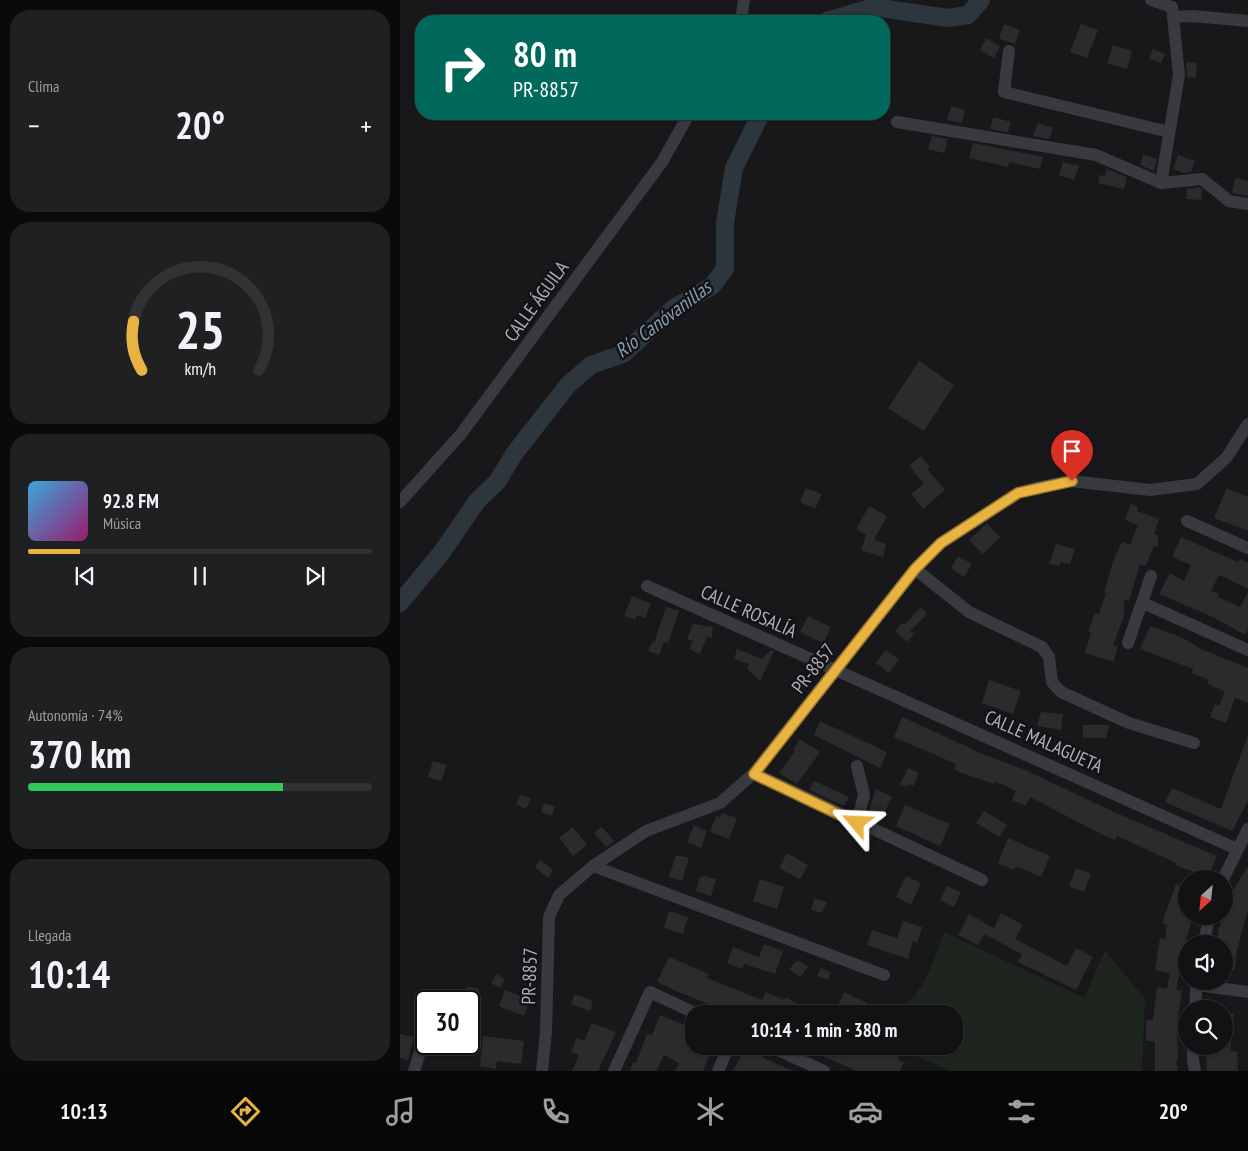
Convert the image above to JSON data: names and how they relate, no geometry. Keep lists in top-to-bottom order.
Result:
{
  "streets": {
    "street": [
      "CALLE ÁGUILA",
      "CALLE ROSALÍA",
      "PR-8857",
      "CALLE MALAGUETA"
    ]
  },
  "crossings": [
    ["CALLE ROSALÍA", "PR-8857"],
    ["CALLE ROSALÍA", "CALLE MALAGUETA"],
    ["PR-8857", "CALLE MALAGUETA"]
  ],
  "water": ["Río Canóvanillas"],
  "north": "bottom left",
  "page": {
    "tile": [
      "Clima",
      ["Autonomía · 74%", "370 km"],
      ["Llegada", "10:14"]
    ],
    "turn": ["80 m", "PR-8857"],
    "heat": ["−", "20°", "+"],
    "song": ["92.8 FM", "Música"],
    "limit": "30",
    "trip": "10:14 · 1 min · 380 m",
    "tabs": ["10:13", "20°"],
    "gauge": ["25", "km/h"]
  }
}
